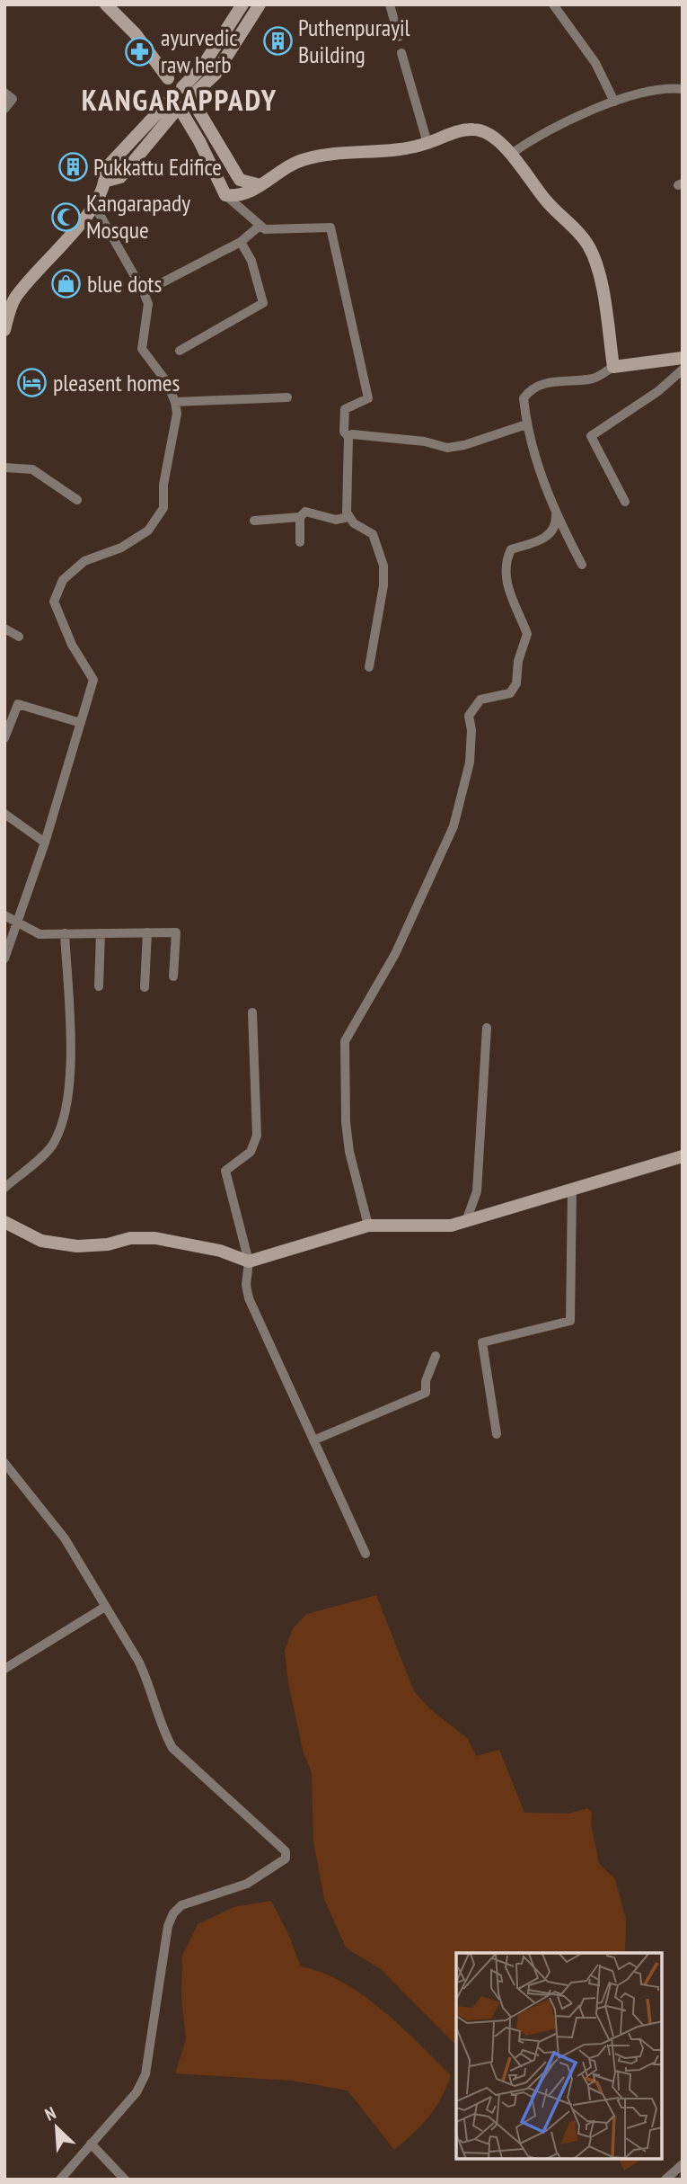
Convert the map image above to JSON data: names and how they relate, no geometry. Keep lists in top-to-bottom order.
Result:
{
  "districts": ["KANGARAPPADY"],
  "places": {
    "building": ["Puthenpurayil Building", "Pukkattu Edifice"],
    "pharmacy": ["ayurvedic raw herb"],
    "mosque": ["Kangarapady Mosque"],
    "shop": ["blue dots"],
    "hotel": ["pleasent homes"]
  },
  "north": "top left"
}
